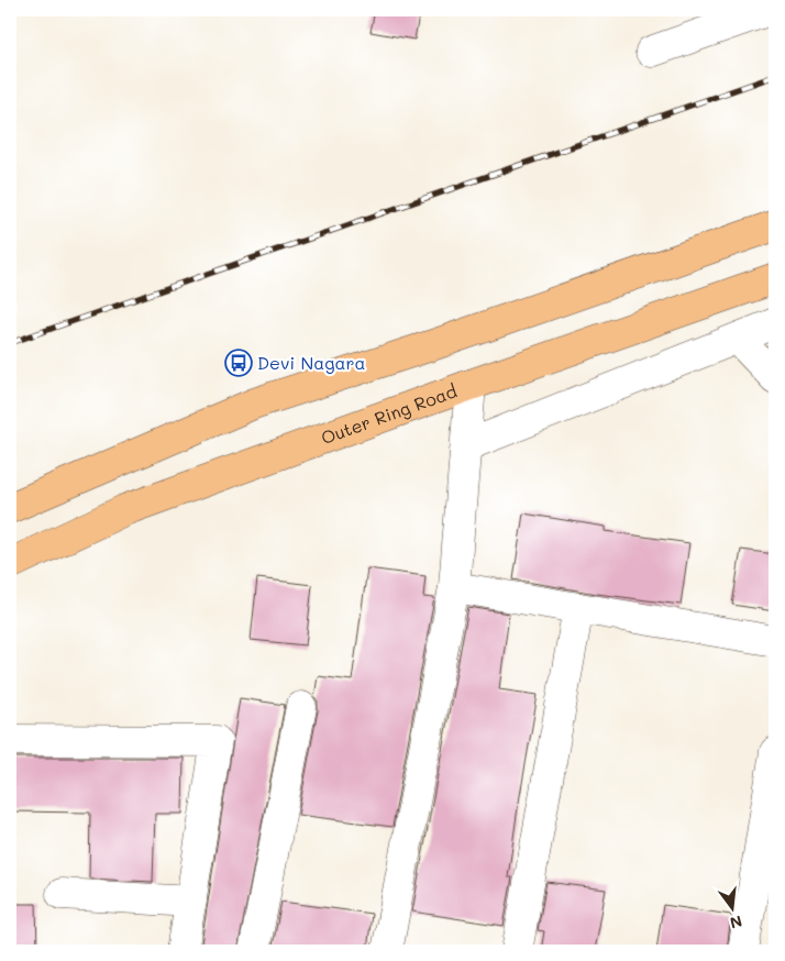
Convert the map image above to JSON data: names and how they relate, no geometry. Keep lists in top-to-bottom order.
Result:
{
  "streets": {
    "highway": ["Outer Ring Road"]
  },
  "places": {
    "bus stop": ["Devi Nagara"]
  },
  "north": "bottom"
}
